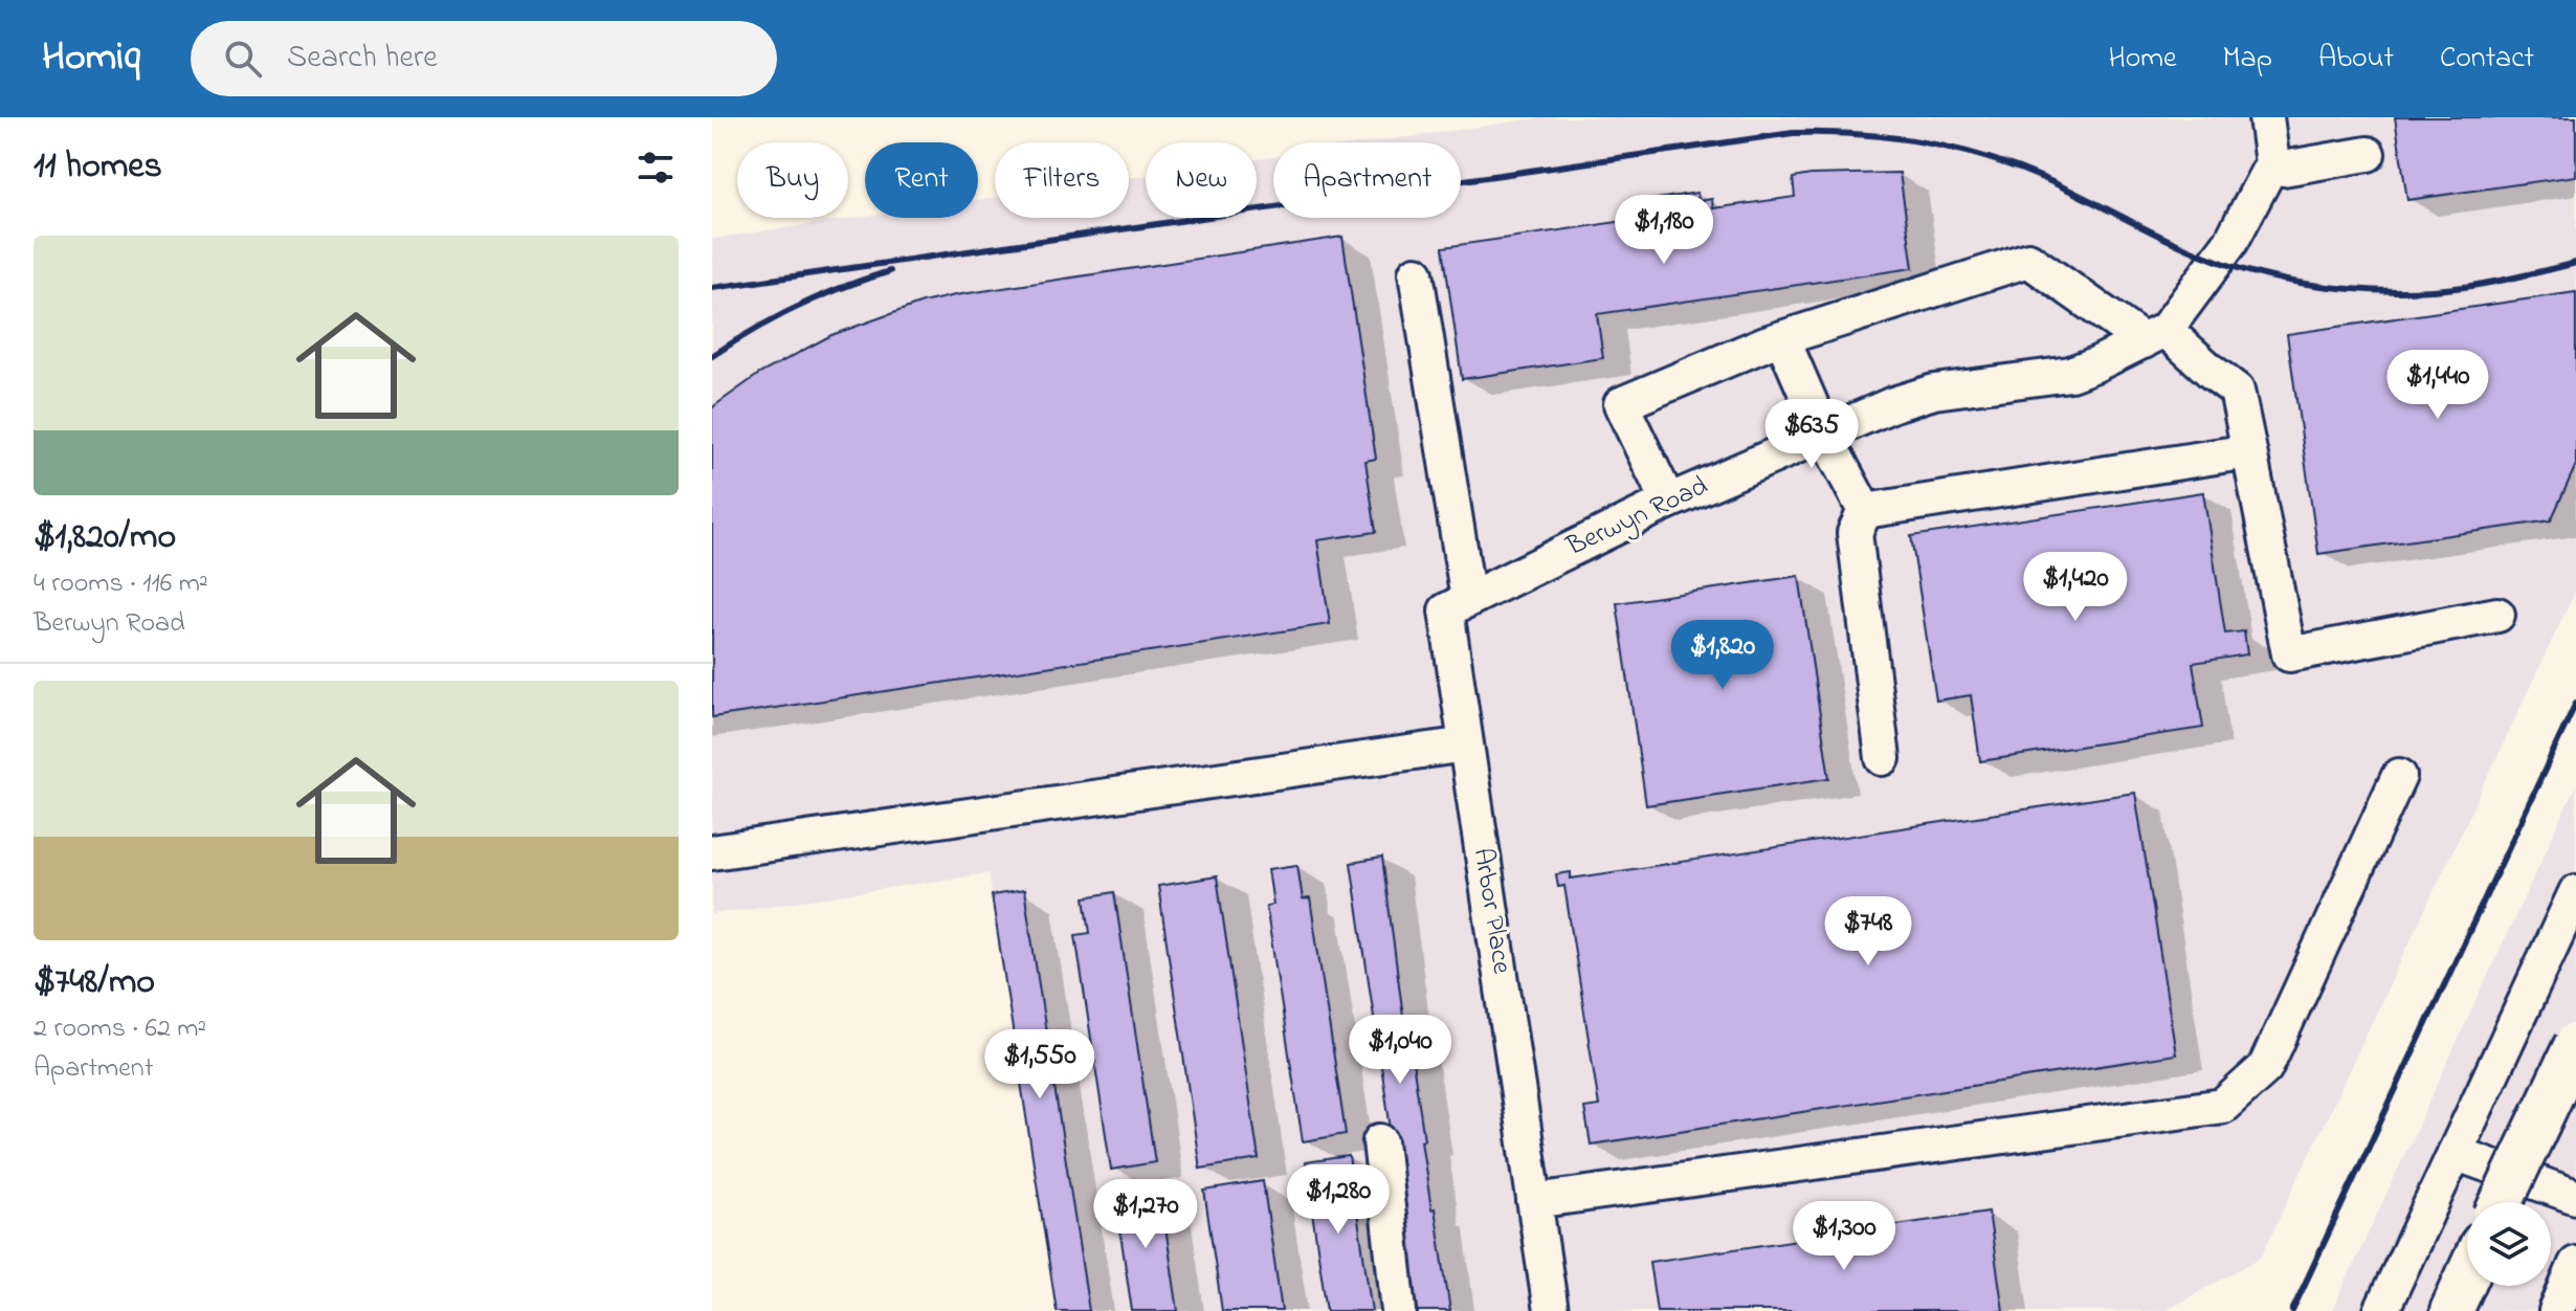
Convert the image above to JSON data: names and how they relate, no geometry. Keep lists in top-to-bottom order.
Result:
{
  "streets": {
    "street": ["Berwyn Road", "Arbor Place"]
  },
  "crossings": [
    ["Berwyn Road", "Arbor Place"]
  ],
  "page": {
    "header": "Homiq",
    "search": "Search here",
    "nav": [
      "Home",
      "Map",
      "About",
      "Contact"
    ],
    "heading": "11 homes",
    "chip": [
      "Buy",
      "Rent",
      "Filters",
      "New",
      "Apartment"
    ],
    "price": [
      "$1,180",
      "$1,440",
      "$635",
      "$1,420",
      "$1,820",
      "$748",
      "$1,040",
      "$1,550",
      "$1,280",
      "$1,270",
      "$1,300"
    ],
    "list": [
      {
        "name": "$1,820/mo",
        "note": "4 rooms · 116 m² · Berwyn Road"
      },
      {
        "name": "$748/mo",
        "note": "2 rooms · 62 m² · Apartment"
      }
    ]
  }
}
